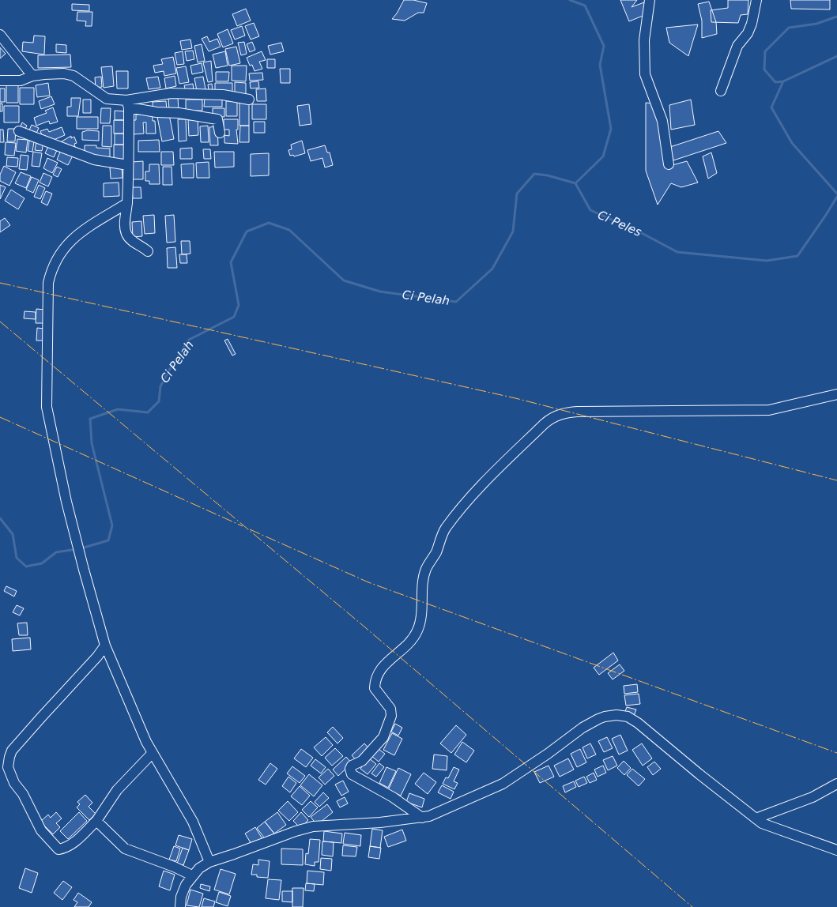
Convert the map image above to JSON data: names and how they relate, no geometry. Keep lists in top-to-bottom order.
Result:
{
  "water": ["Ci Peles", "Ci Pelah"]
}
